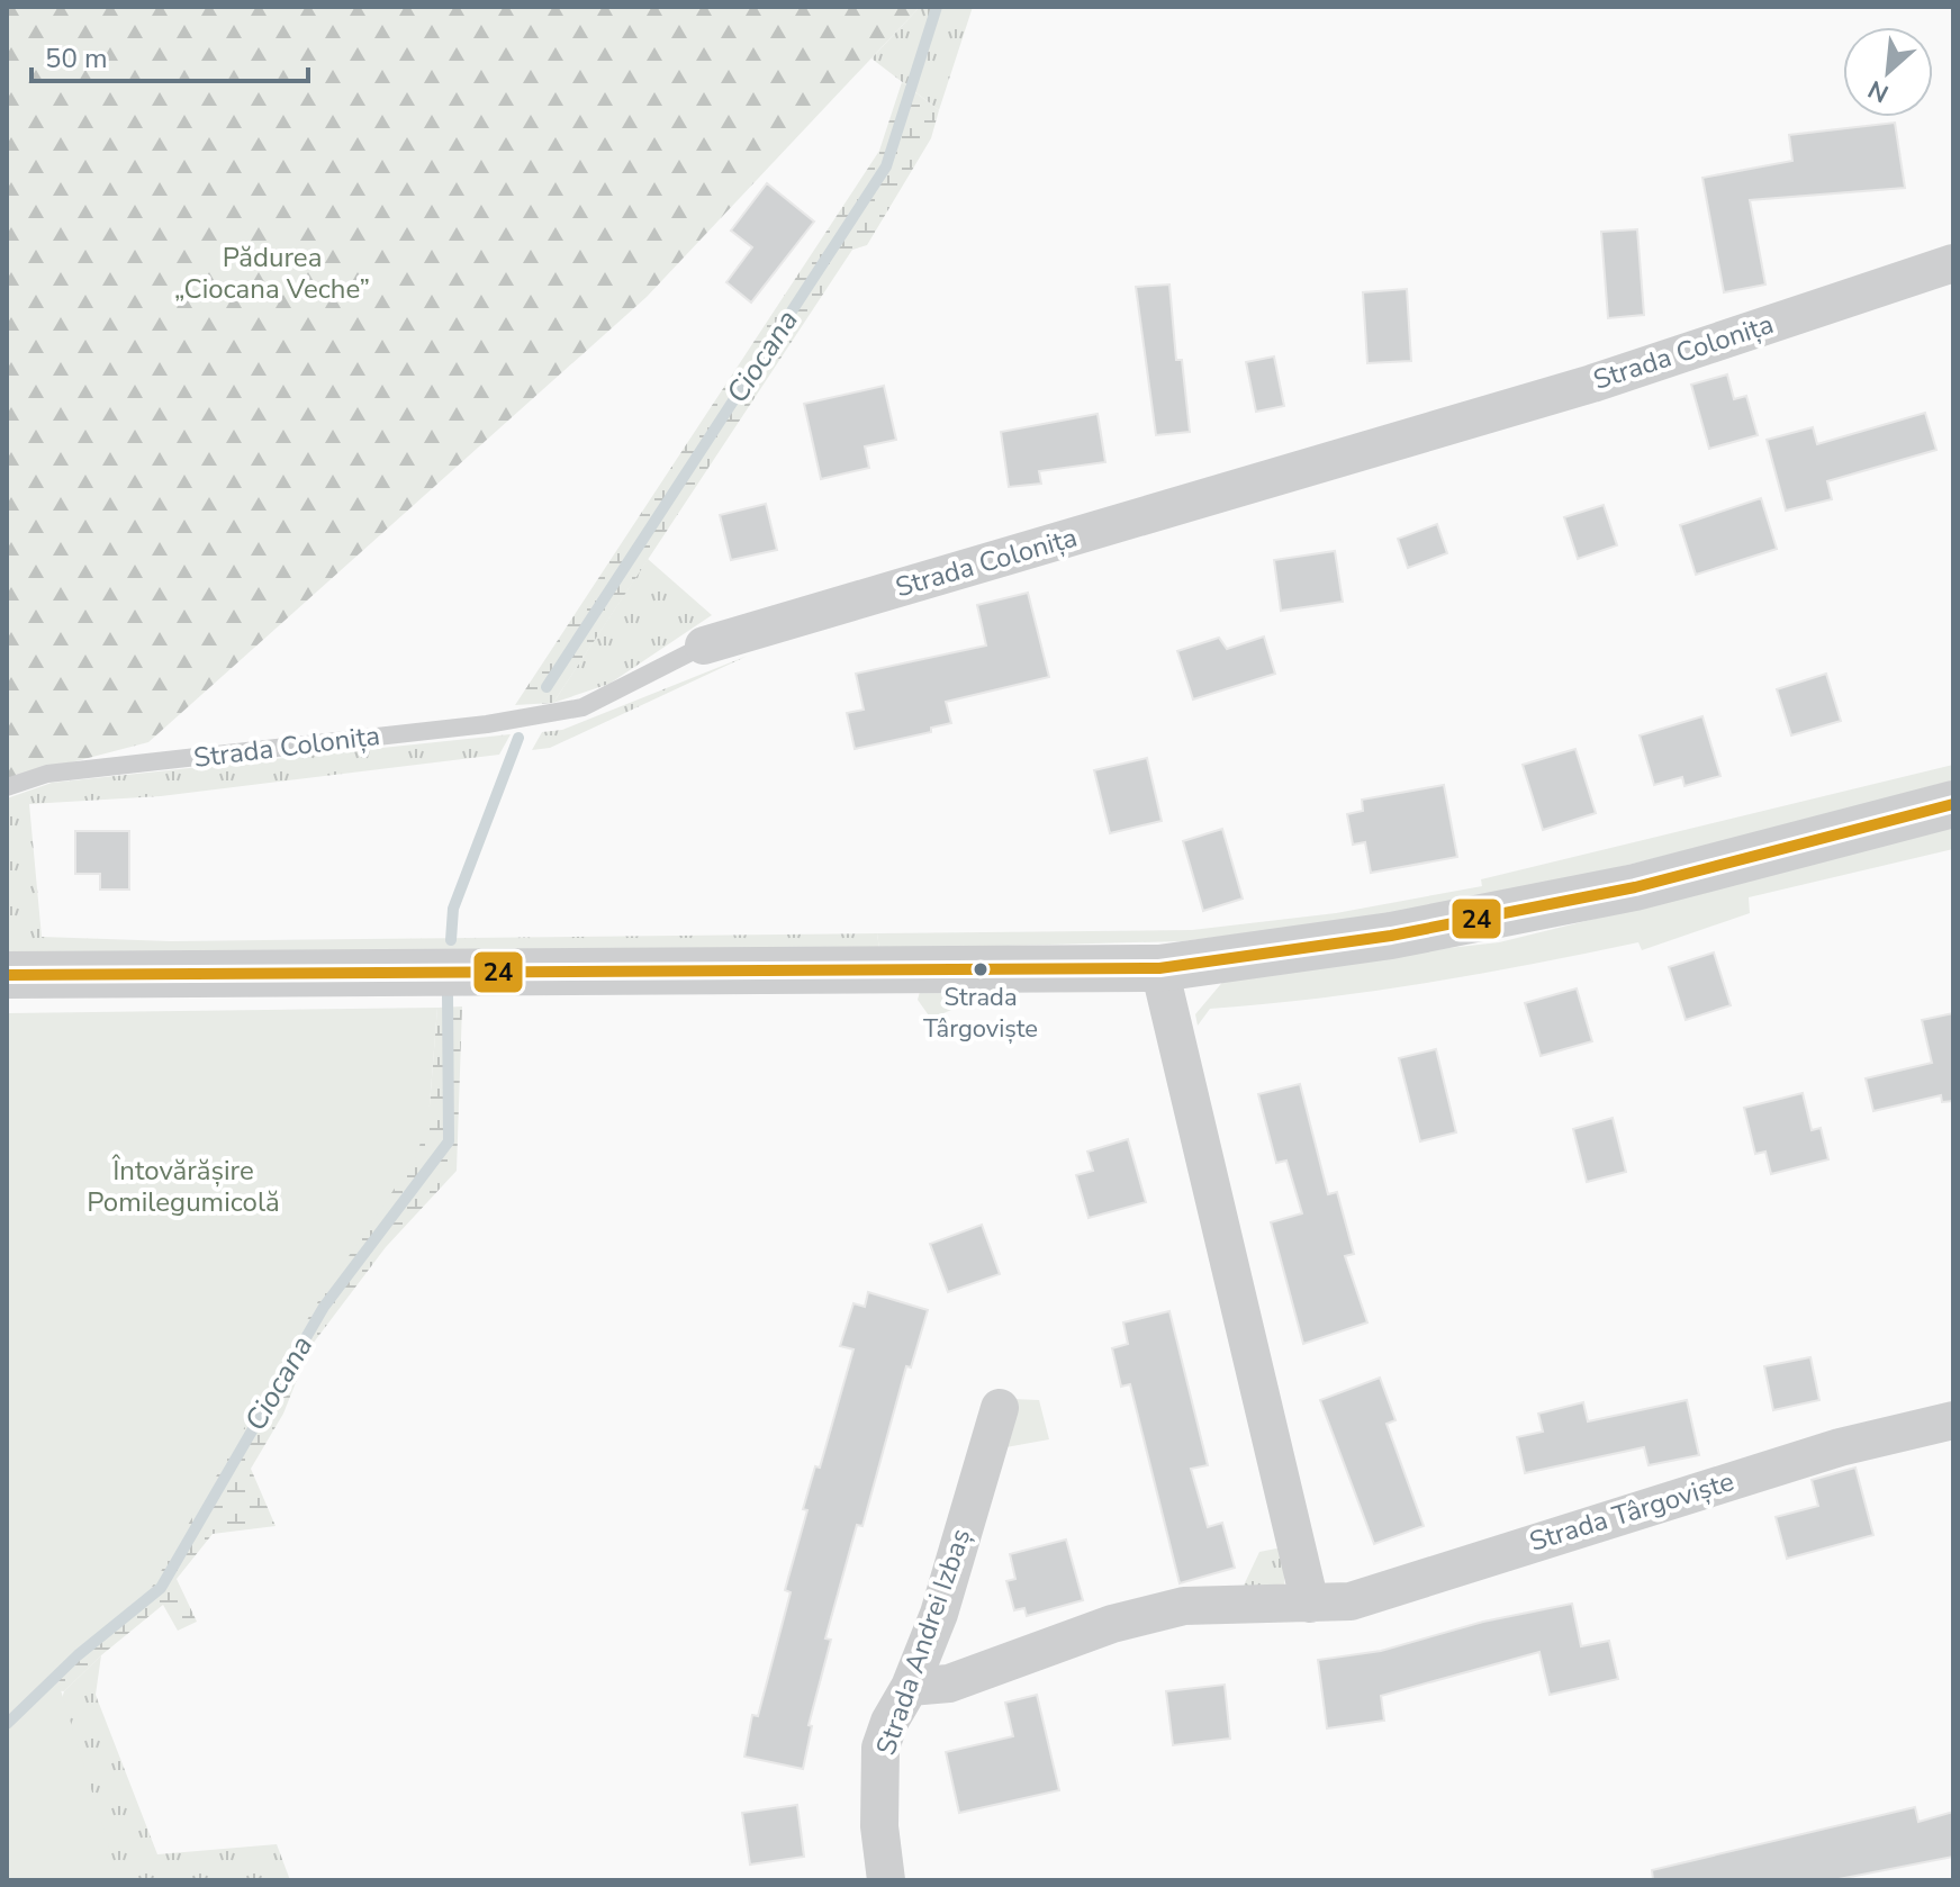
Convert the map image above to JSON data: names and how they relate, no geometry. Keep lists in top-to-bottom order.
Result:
{
  "streets": {
    "street": ["Strada Colonița", "Strada Târgoviște", "Strada Andrei Izbaș"]
  },
  "crossings": [
    ["Strada Târgoviște", "Strada Andrei Izbaș"]
  ],
  "water": ["Ciocana"],
  "parks": ["Pădurea „Ciocana Veche”", "Întovărășire Pomilegumicolă"],
  "places": ["Strada Târgoviște"],
  "lines": ["transit line 24"],
  "scale_bar": "50 m",
  "north": "bottom left"
}
